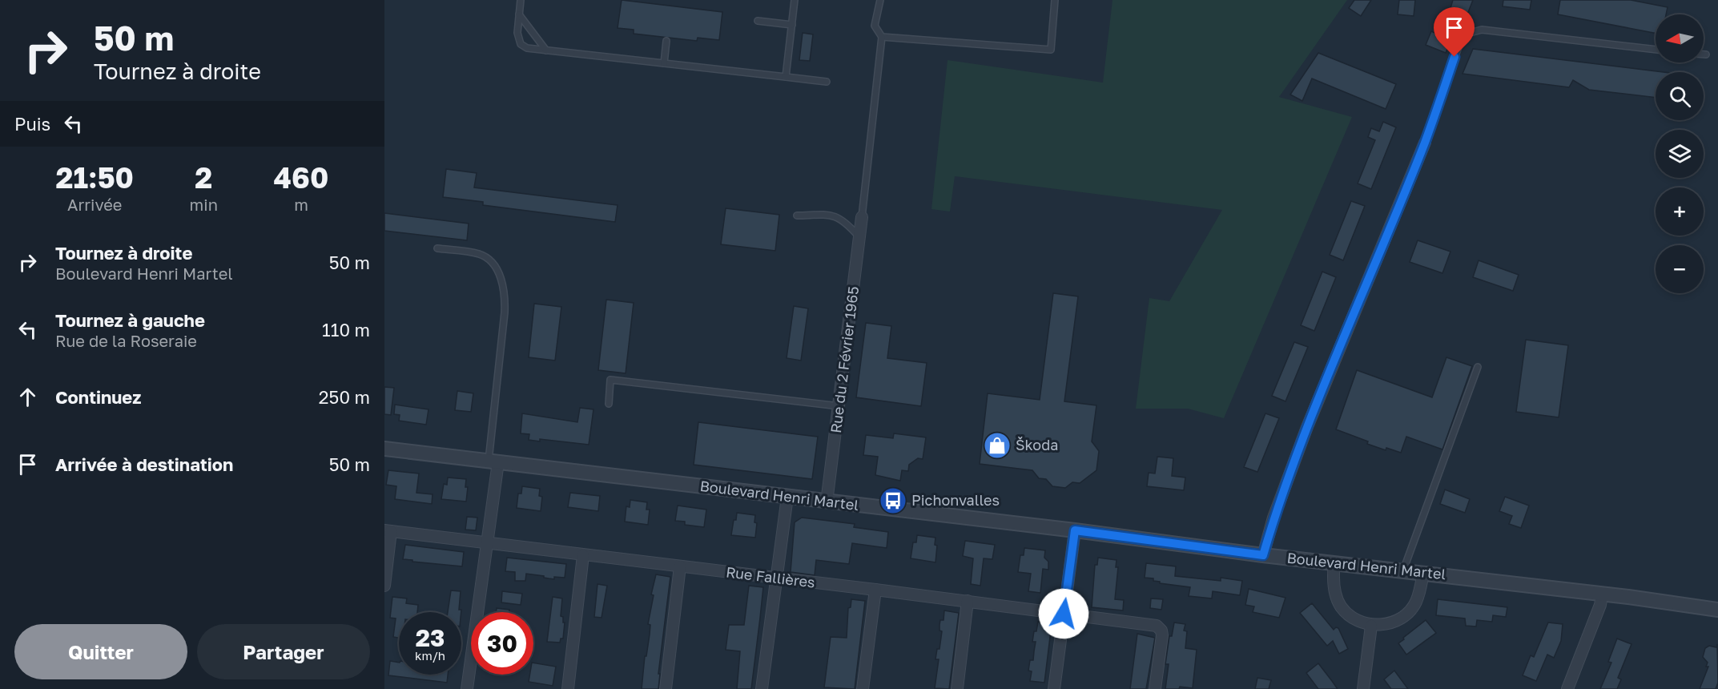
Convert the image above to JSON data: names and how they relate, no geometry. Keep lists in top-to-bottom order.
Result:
{
  "streets": {
    "street": ["Rue du 2 Février 1965", "Boulevard Henri Martel", "Rue Fallières"]
  },
  "crossings": [
    ["Rue du 2 Février 1965", "Boulevard Henri Martel"]
  ],
  "places": {
    "shop": ["Škoda"],
    "bus stop": ["Pichonvalles"]
  },
  "north": "left",
  "page": {
    "turn": ["50 m", "Tournez à droite"],
    "map_buttons": ["+", "−"],
    "then": "Puis",
    "eta": [
      "21:50",
      "Arrivée",
      "2",
      "min",
      "460",
      "m"
    ],
    "list": [
      {
        "name": "Tournez à droite",
        "note": "Boulevard Henri Martel",
        "value": "50 m"
      },
      {
        "name": "Tournez à gauche",
        "note": "Rue de la Roseraie",
        "value": "110 m"
      },
      {
        "name": "Continuez",
        "value": "250 m"
      },
      {
        "name": "Arrivée à destination",
        "value": "50 m"
      }
    ],
    "speed": "23 km/h",
    "limit": "30",
    "buttons": ["Quitter", "Partager"]
  }
}
